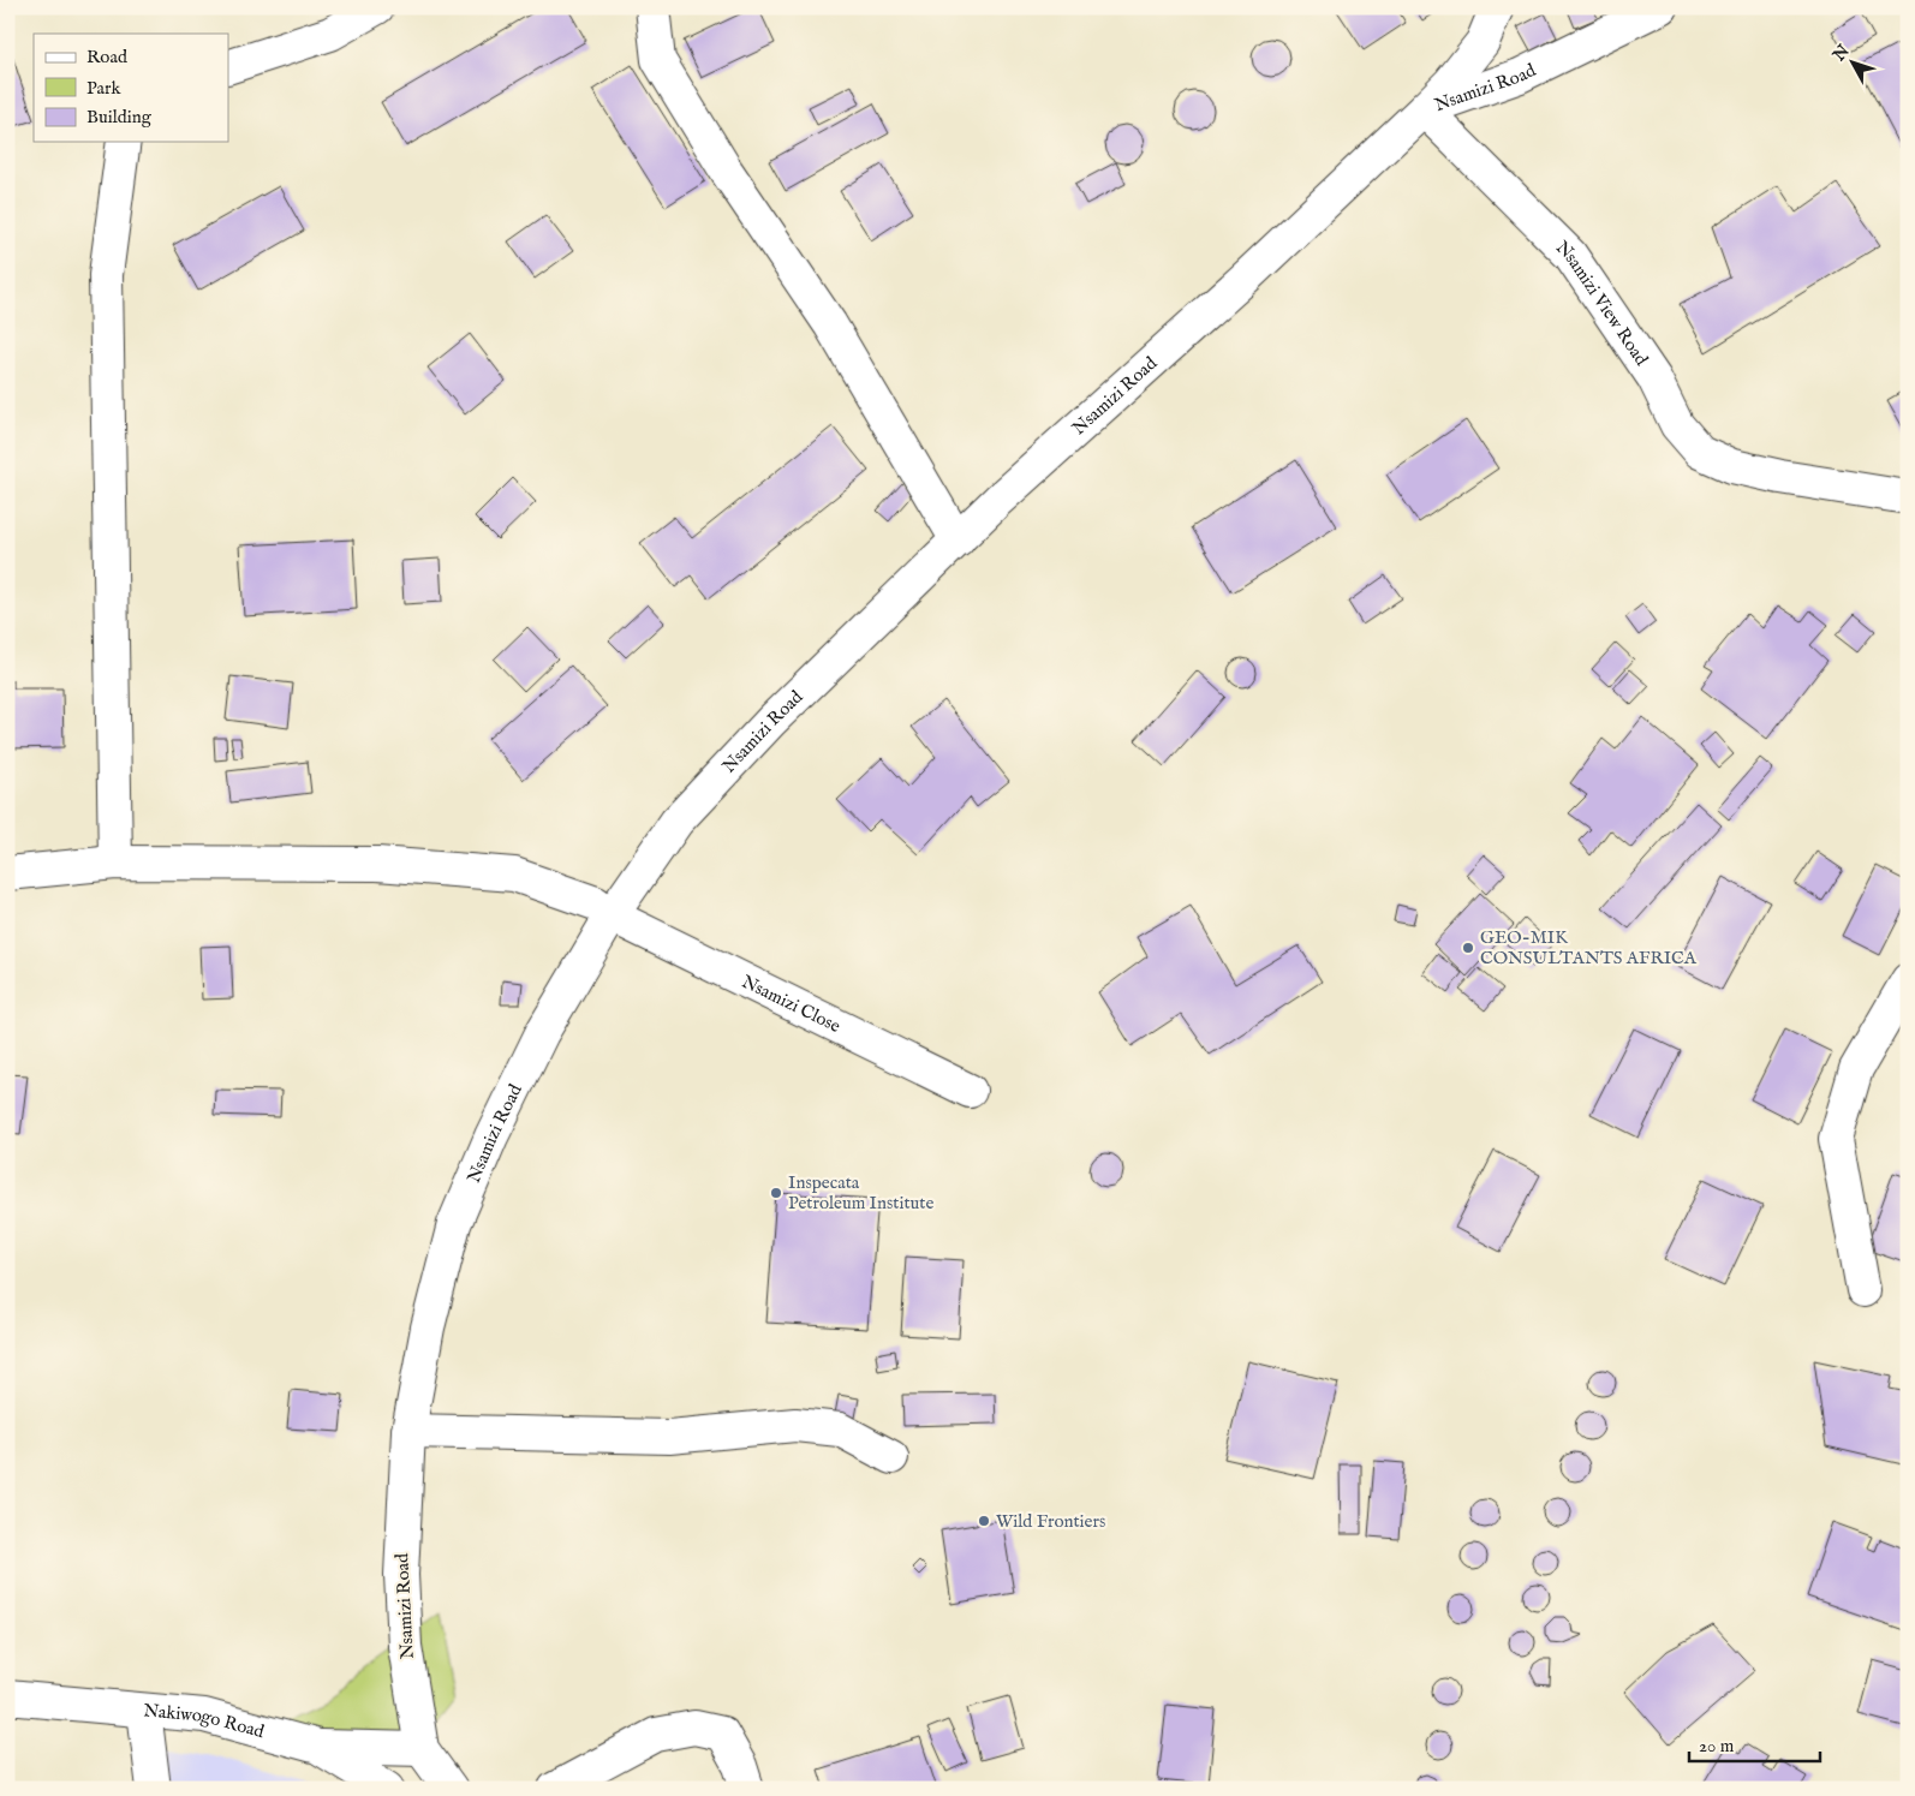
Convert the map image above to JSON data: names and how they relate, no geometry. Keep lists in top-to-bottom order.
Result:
{
  "streets": {
    "street": [
      "Nsamizi Road",
      "Nsamizi View Road",
      "Nsamizi Close",
      "Nakiwogo Road"
    ]
  },
  "crossings": [
    ["Nsamizi Road", "Nsamizi View Road"],
    ["Nsamizi Road", "Nsamizi Close"]
  ],
  "places": ["GEO-MIK CONSULTANTS AFRICA", "Inspecata Petroleum Institute", "Wild Frontiers"],
  "legend": ["Road", "Park", "Building"],
  "scale_bar": "20 m",
  "north": "top left"
}
